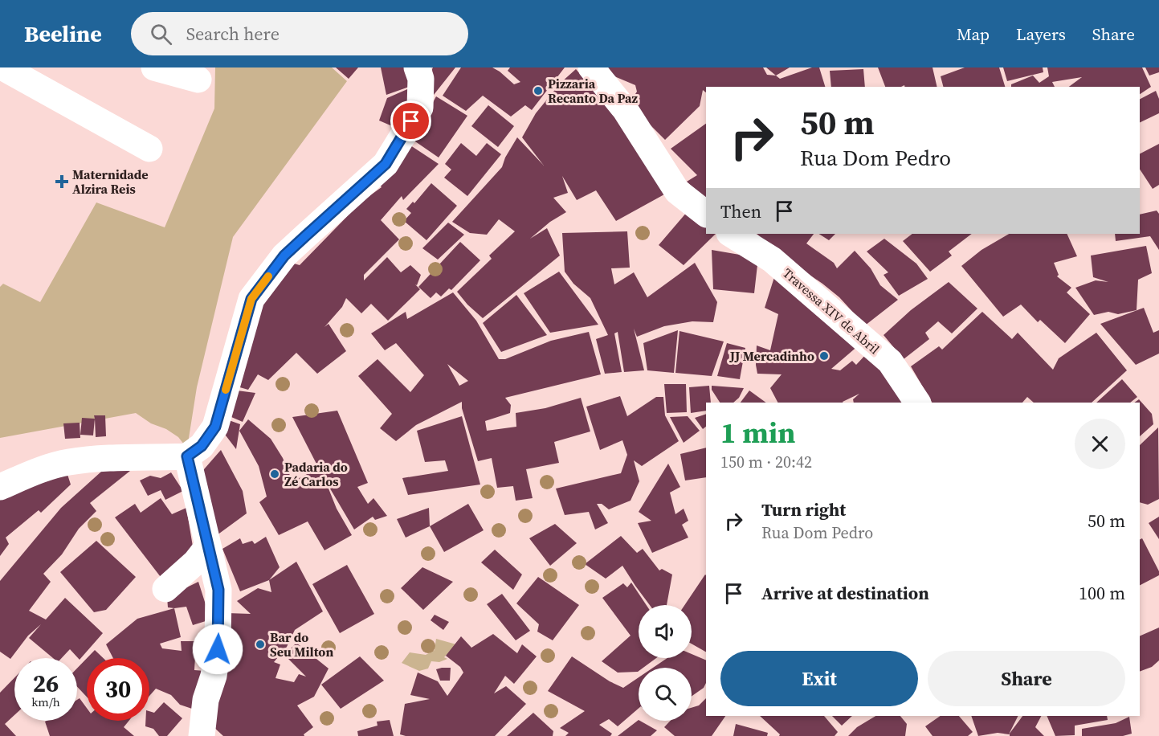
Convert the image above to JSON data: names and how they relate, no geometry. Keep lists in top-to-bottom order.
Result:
{
  "streets": {
    "street": ["Travessa XIV de Abril"]
  },
  "places": {
    "other": [
      "Pizzaria Recanto Da Paz",
      "JJ Mercadinho",
      "Padaria do Zé Carlos",
      "Bar do Seu Milton"
    ],
    "health": ["Maternidade Alzira Reis"]
  },
  "page": {
    "header": "Beeline",
    "search": "Search here",
    "nav": ["Map", "Layers", "Share"],
    "turn": ["50 m", "Rua Dom Pedro"],
    "then": "Then",
    "heading": ["1 min", "150 m · 20:42"],
    "list": [
      {
        "name": "Turn right",
        "note": "Rua Dom Pedro",
        "value": "50 m"
      },
      {
        "name": "Arrive at destination",
        "value": "100 m"
      }
    ],
    "buttons": ["Exit", "Share"],
    "speed": "26 km/h",
    "limit": "30"
  }
}
